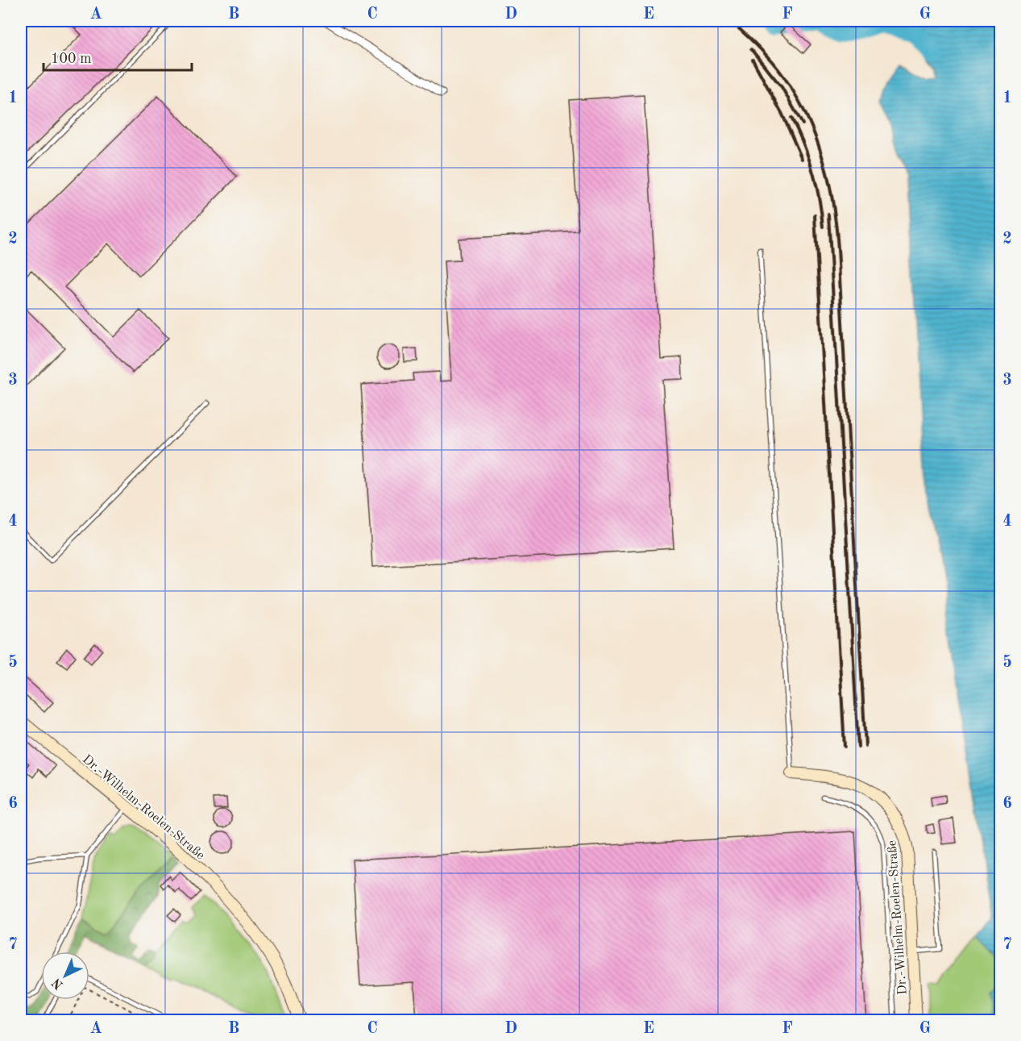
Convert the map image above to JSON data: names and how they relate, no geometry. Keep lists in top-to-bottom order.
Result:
{
  "streets": {
    "main road": ["Dr.-Wilhelm-Roelen-Straße"]
  },
  "scale_bar": "100 m",
  "north": "bottom left",
  "grid": {
    "columns": [
      "A",
      "B",
      "C",
      "D",
      "E",
      "F",
      "G"
    ],
    "rows": [
      "1",
      "2",
      "3",
      "4",
      "5",
      "6",
      "7"
    ]
  }
}
